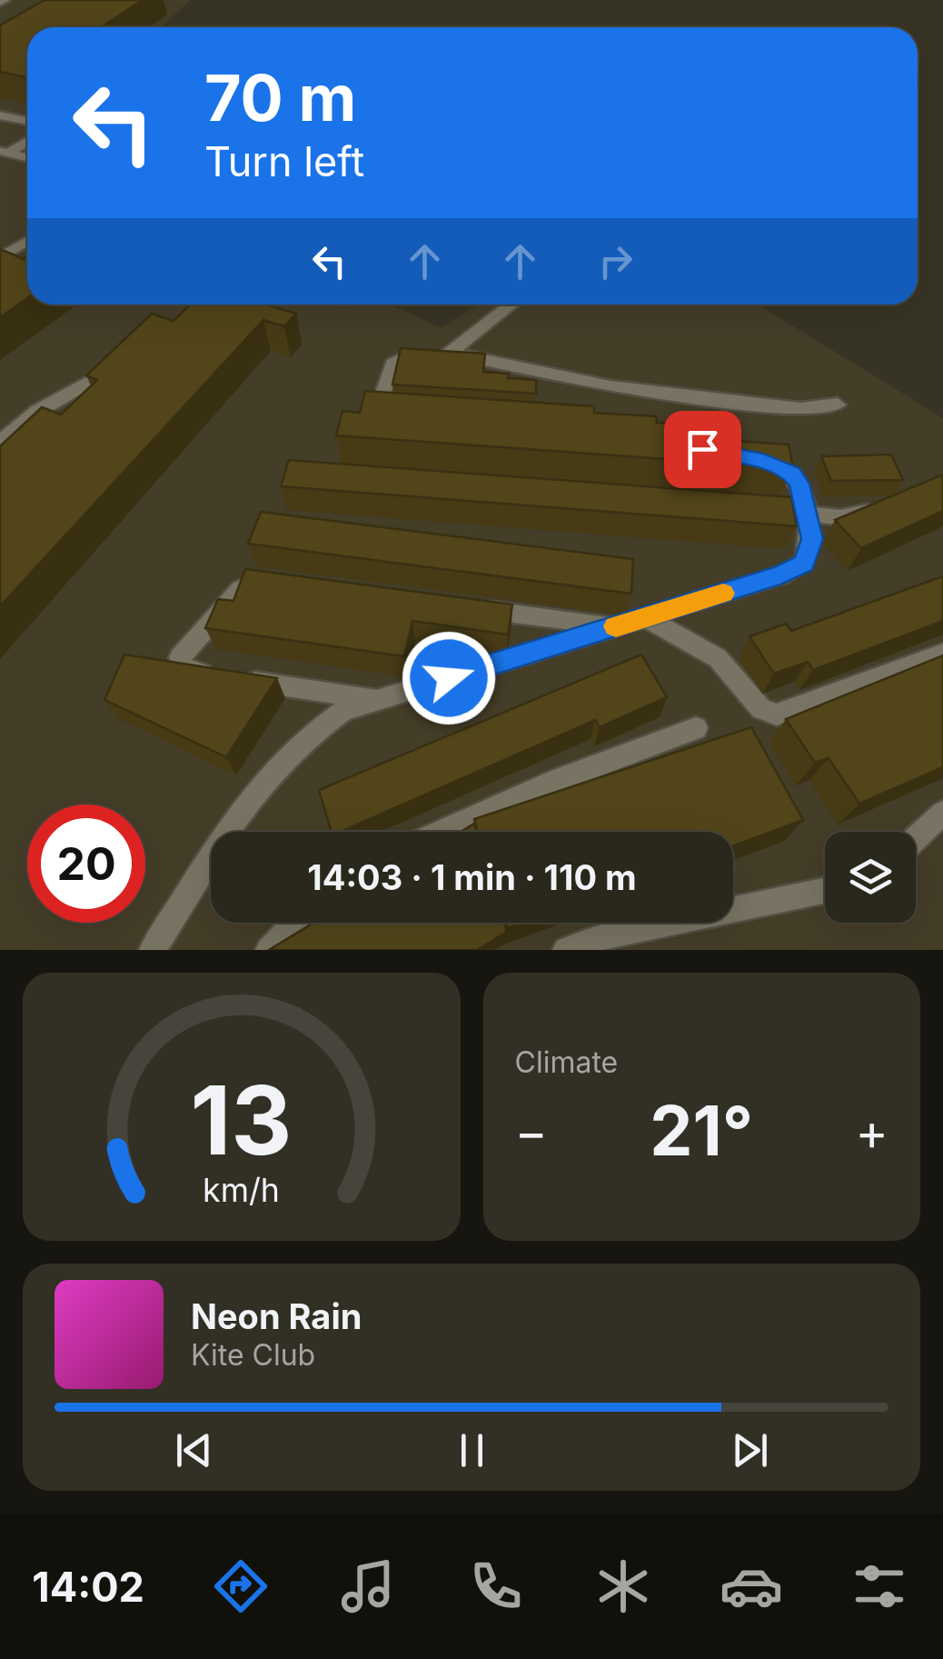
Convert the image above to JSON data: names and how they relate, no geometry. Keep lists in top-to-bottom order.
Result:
{
  "page": {
    "turn": ["70 m", "Turn left"],
    "limit": "20",
    "trip": "14:03 · 1 min · 110 m",
    "tile": "Climate",
    "heat": ["−", "21°", "+"],
    "song": ["Neon Rain", "Kite Club"],
    "tabs": "14:02",
    "gauge": ["13", "km/h"]
  }
}
